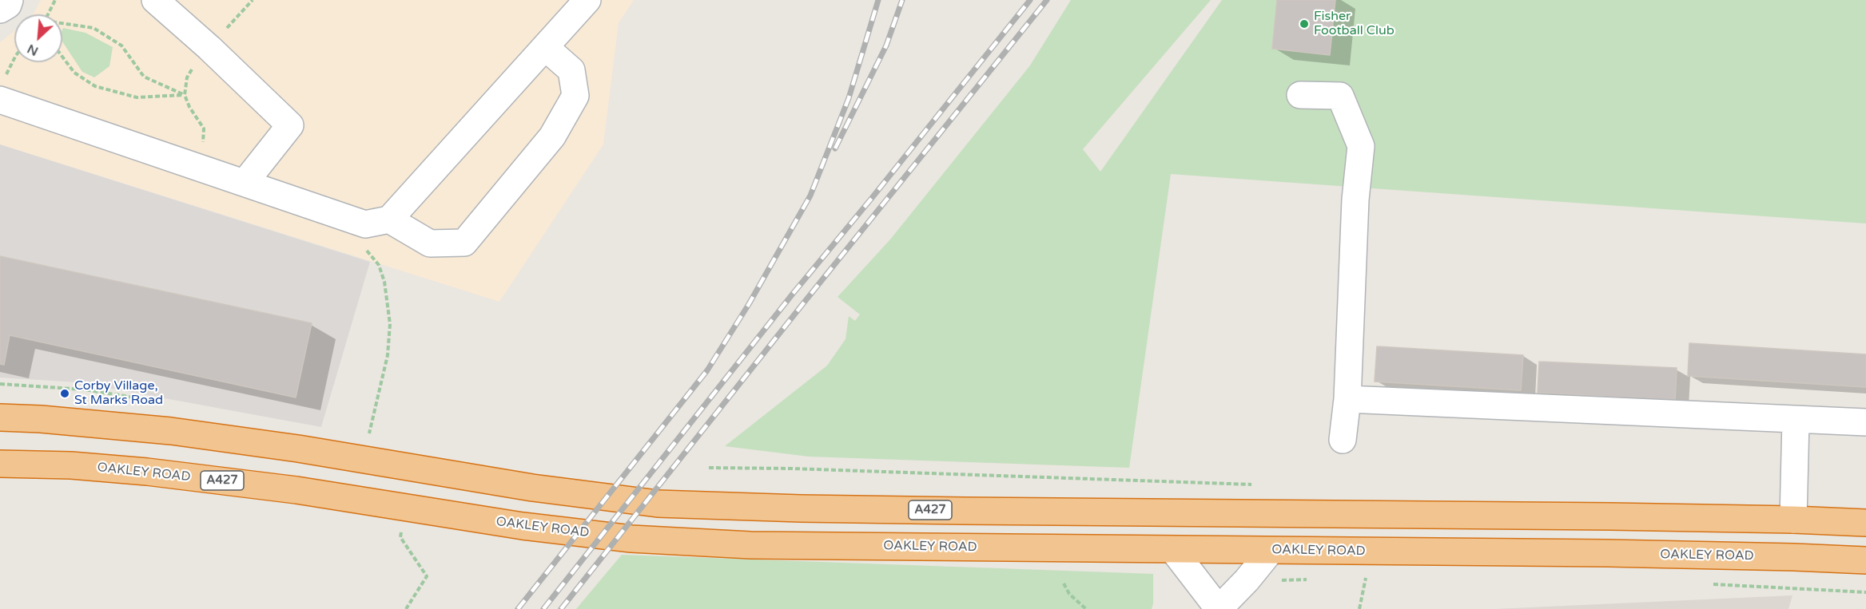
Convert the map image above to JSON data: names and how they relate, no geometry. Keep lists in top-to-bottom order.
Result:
{
  "streets": {
    "highway": ["OAKLEY ROAD", "A427"]
  },
  "places": ["Fisher Football Club", "Corby Village, St Marks Road"],
  "north": "bottom left"
}
